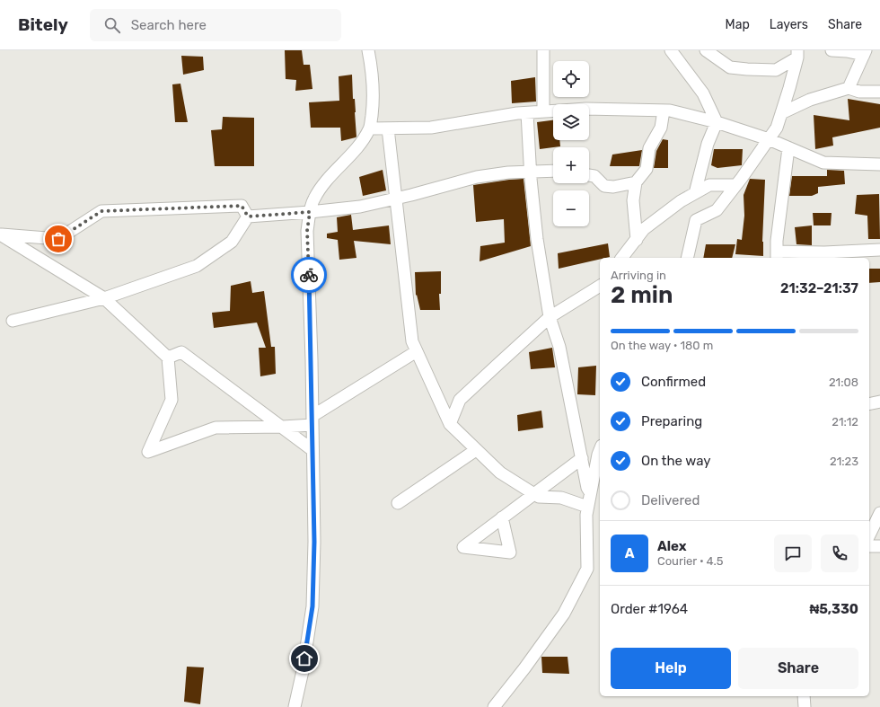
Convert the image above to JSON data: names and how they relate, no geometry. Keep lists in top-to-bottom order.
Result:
{
  "page": {
    "header": "Bitely",
    "search": "Search here",
    "nav": ["Map", "Layers", "Share"],
    "map_buttons": ["+", "−"],
    "heading": ["2 min", "Arriving in", "21:32–21:37"],
    "panel": [
      "Alex",
      "Courier · 4.5",
      "Order #1964",
      "₦5,330"
    ],
    "bar": "On the way · 180 m",
    "list": [
      ["Confirmed", "21:08"],
      ["Preparing", "21:12"],
      ["On the way", "21:23"],
      "Delivered"
    ],
    "round": "A",
    "buttons": ["Help", "Share"]
  }
}
